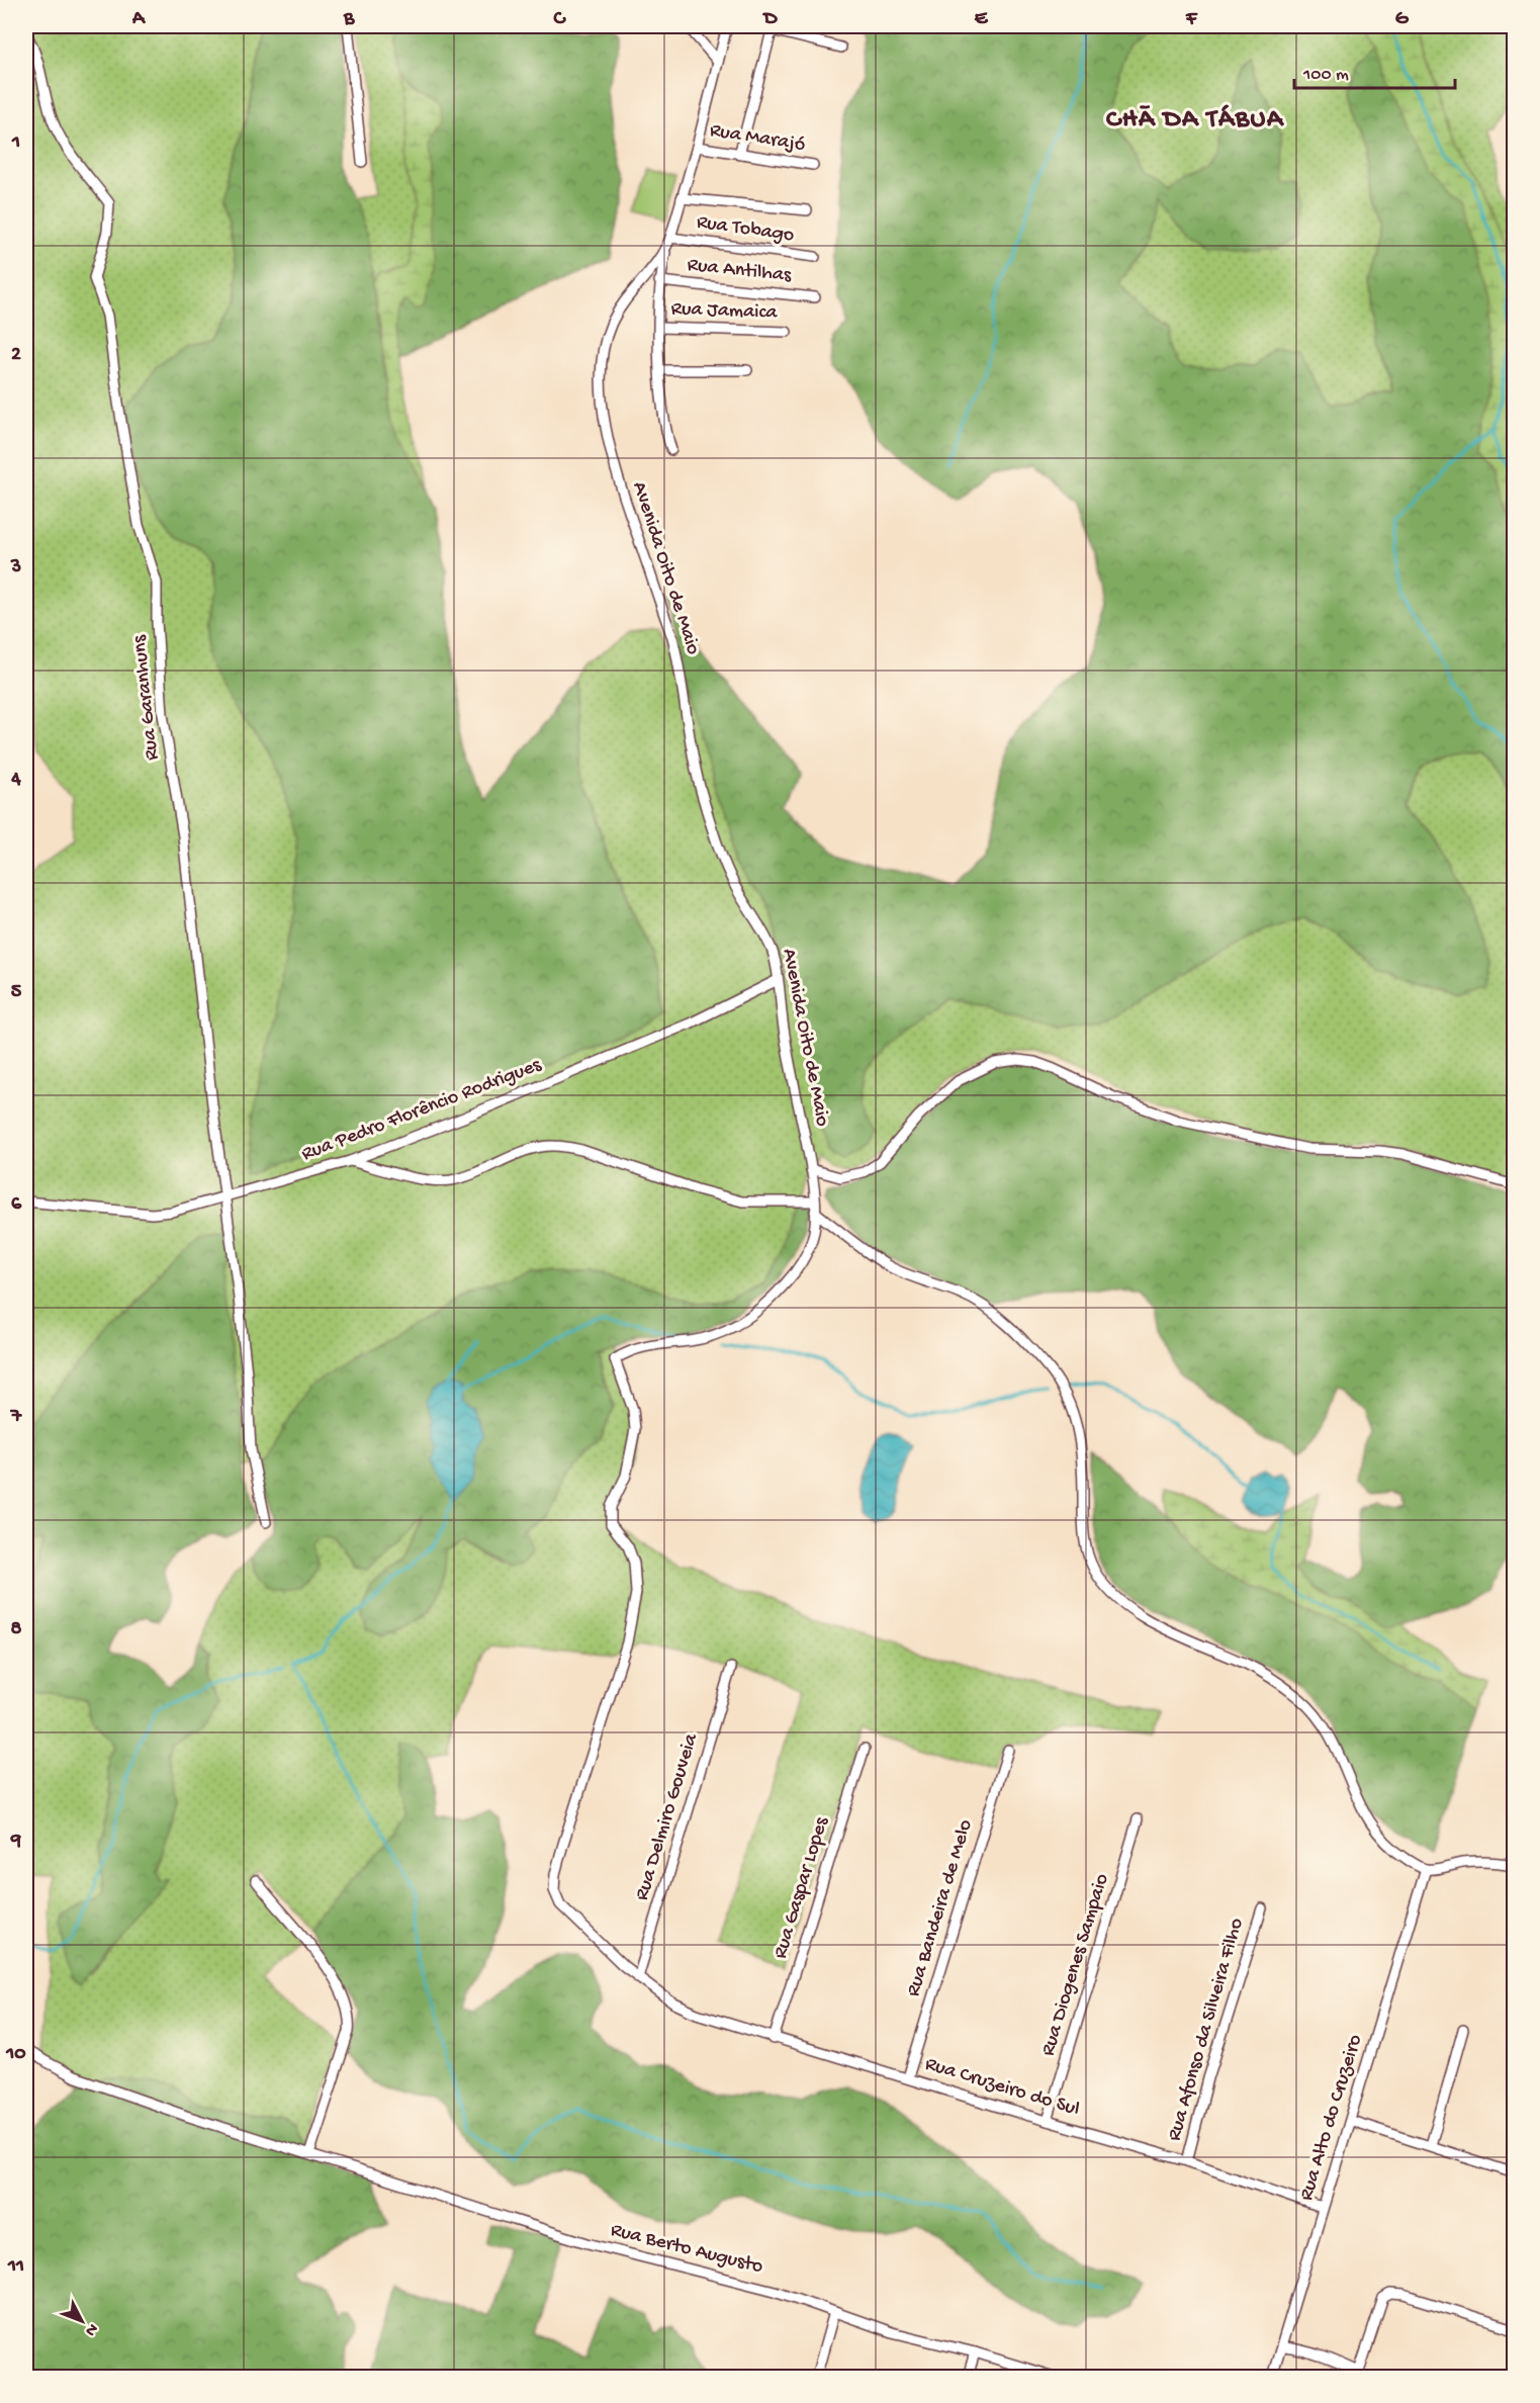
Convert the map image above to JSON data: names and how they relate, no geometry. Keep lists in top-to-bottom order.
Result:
{
  "streets": {
    "street": [
      "Rua Marajó",
      "Rua Tobago",
      "Rua Antilhas",
      "Rua Jamaica",
      "Avenida Oito de Maio",
      "Rua Garanhuns",
      "Rua Pedro Florêncio Rodrigues",
      "Rua Delmiro Gouveia",
      "Rua Gaspar Lopes",
      "Rua Bandeira de Melo",
      "Rua Diogenes Sampaio",
      "Rua Afonso da Silveira Filho",
      "Rua Cruzeiro do Sul",
      "Rua Alto do Cruzeiro",
      "Rua Berto Augusto"
    ]
  },
  "crossings": [
    ["Rua Marajó", "Avenida Oito de Maio"],
    ["Rua Tobago", "Avenida Oito de Maio"],
    ["Avenida Oito de Maio", "Rua Pedro Florêncio Rodrigues"],
    ["Avenida Oito de Maio", "Rua Delmiro Gouveia"],
    ["Avenida Oito de Maio", "Rua Cruzeiro do Sul"],
    ["Rua Garanhuns", "Rua Pedro Florêncio Rodrigues"],
    ["Rua Delmiro Gouveia", "Rua Cruzeiro do Sul"],
    ["Rua Gaspar Lopes", "Rua Cruzeiro do Sul"],
    ["Rua Bandeira de Melo", "Rua Cruzeiro do Sul"],
    ["Rua Diogenes Sampaio", "Rua Cruzeiro do Sul"],
    ["Rua Afonso da Silveira Filho", "Rua Cruzeiro do Sul"],
    ["Rua Cruzeiro do Sul", "Rua Alto do Cruzeiro"]
  ],
  "districts": ["CHÃ DA TÁBUA"],
  "scale_bar": "100 m",
  "north": "bottom right",
  "grid": {
    "columns": [
      "A",
      "B",
      "C",
      "D",
      "E",
      "F",
      "G"
    ],
    "rows": [
      "1",
      "2",
      "3",
      "4",
      "5",
      "6",
      "7",
      "8",
      "9",
      "10",
      "11"
    ]
  }
}
